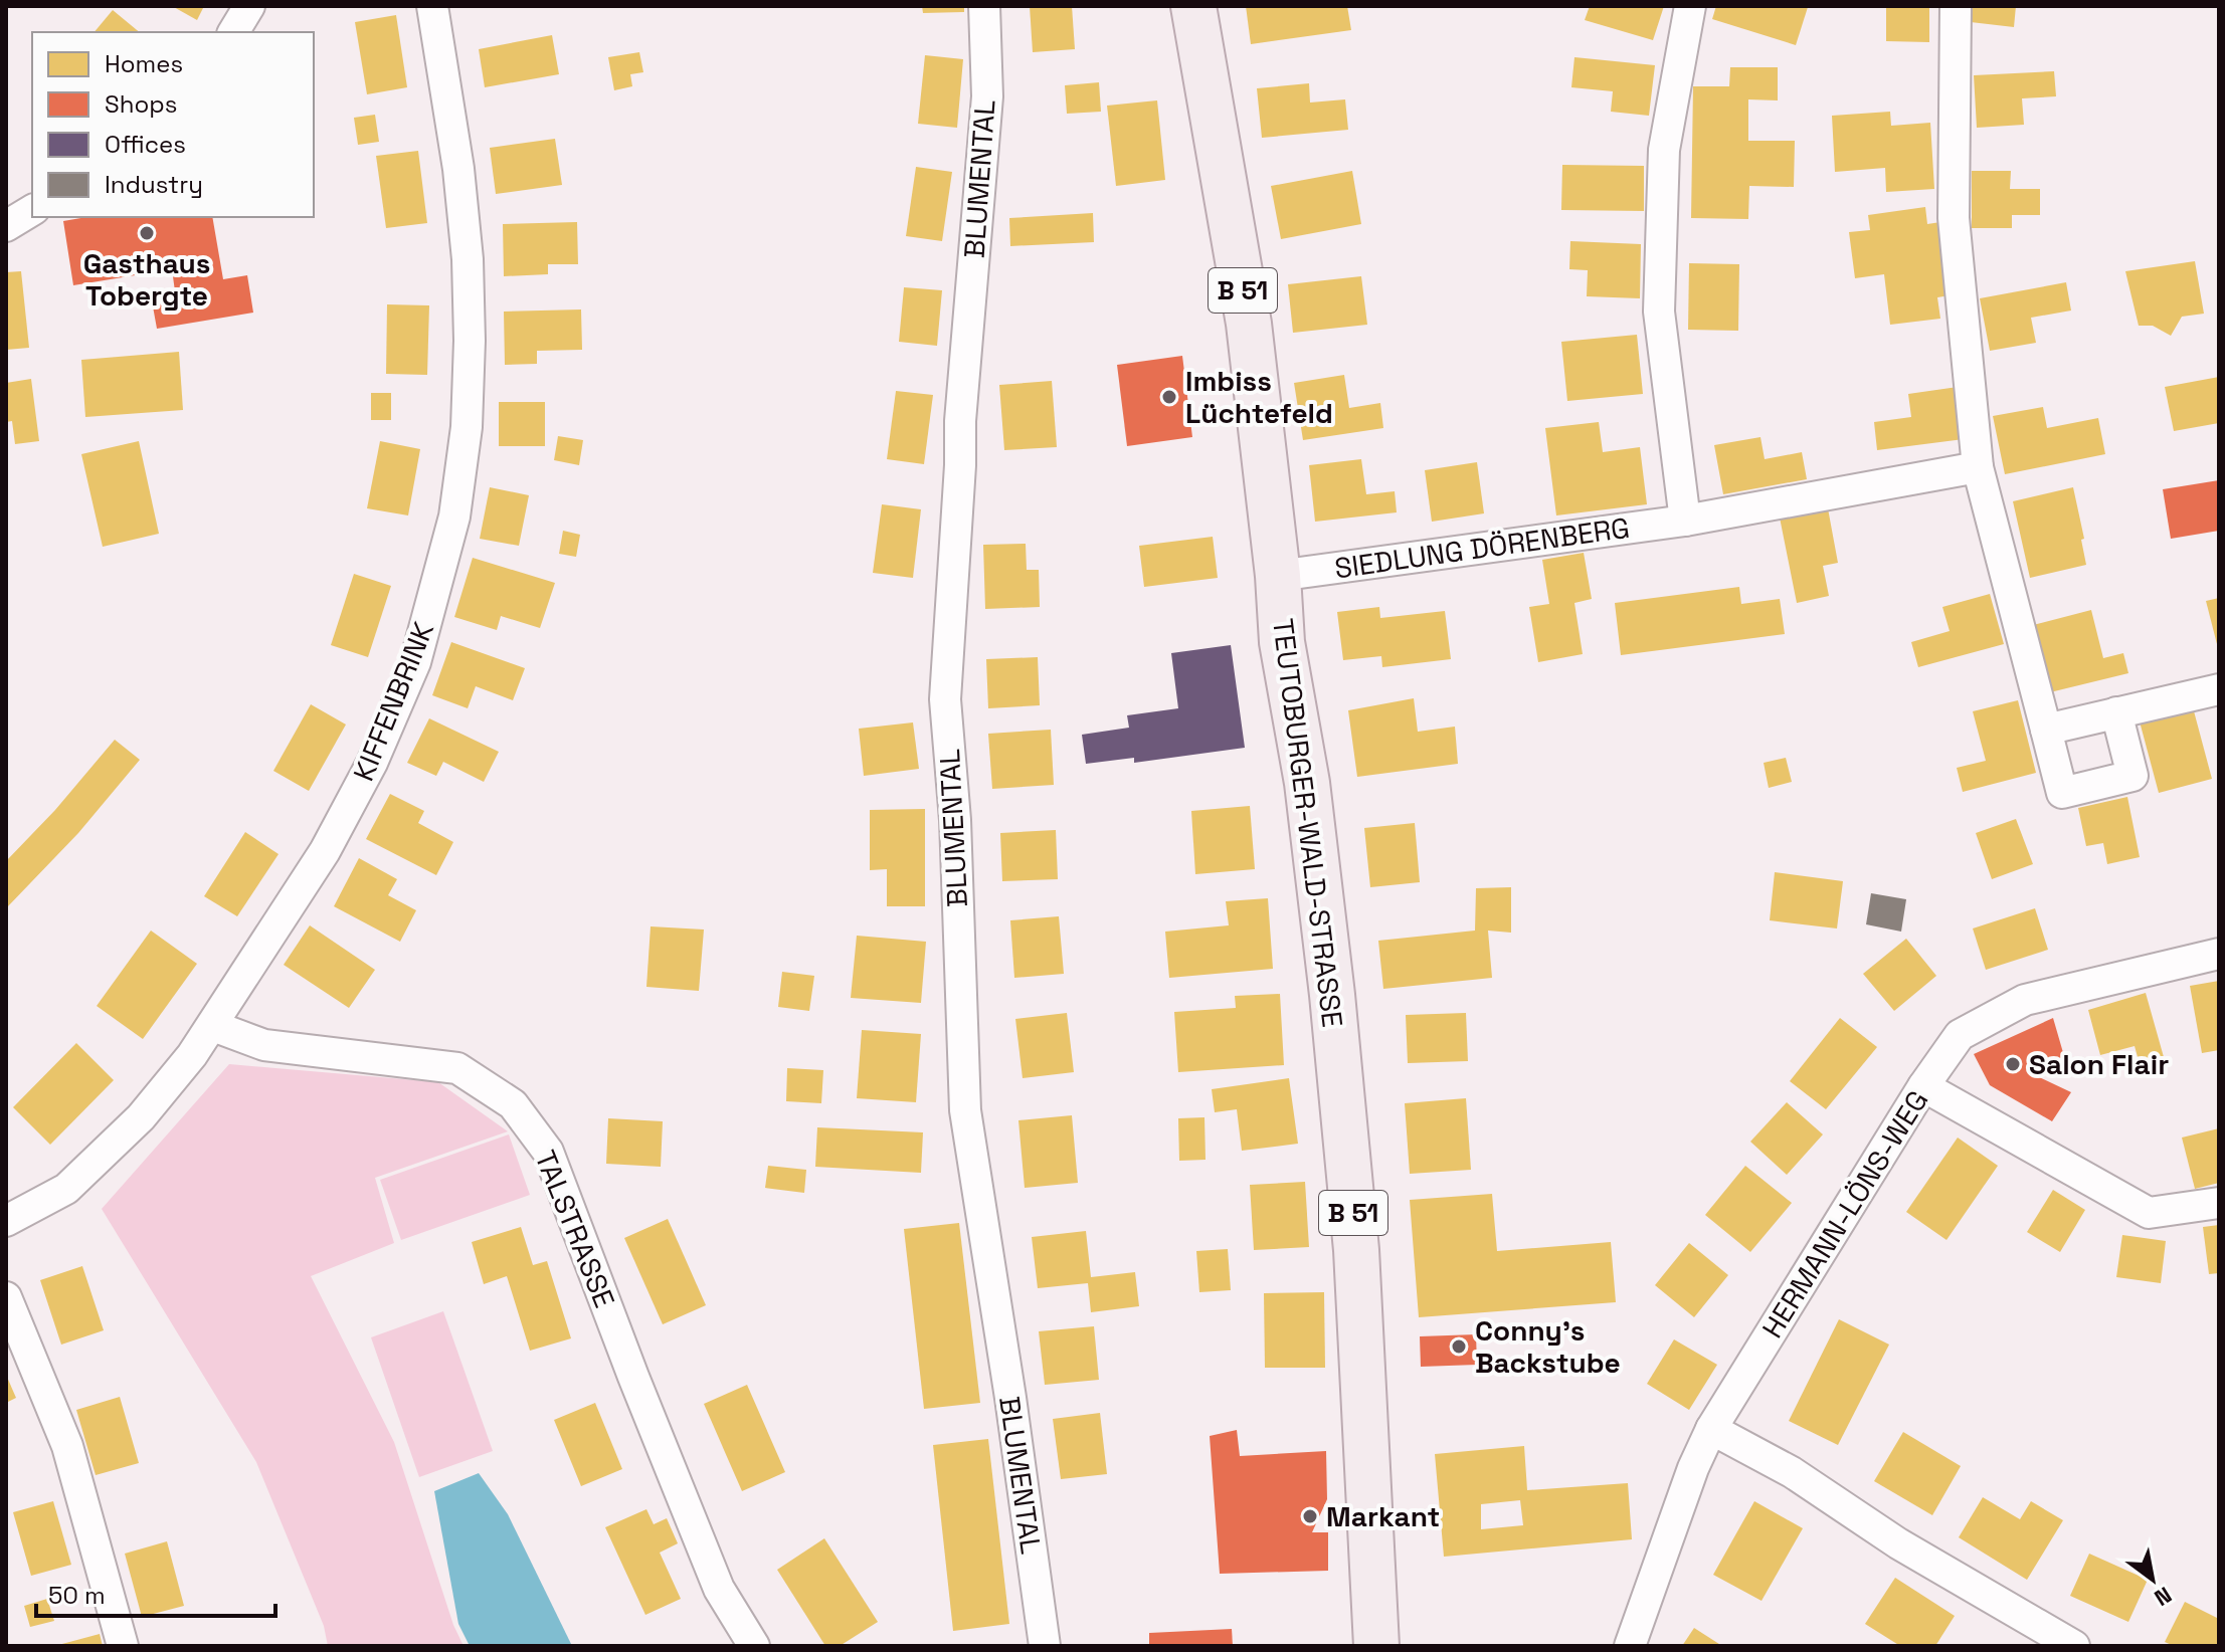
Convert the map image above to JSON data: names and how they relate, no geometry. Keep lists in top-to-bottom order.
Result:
{
  "streets": {
    "main road": ["B 51", "TEUTOBURGER-WALD-STRASSE"],
    "street": [
      "BLUMENTAL",
      "SIEDLUNG DÖRENBERG",
      "KIFFENBRINK",
      "HERMANN-LÖNS-WEG",
      "TALSTRASSE"
    ]
  },
  "crossings": [
    ["SIEDLUNG DÖRENBERG", "TEUTOBURGER-WALD-STRASSE"],
    ["KIFFENBRINK", "TALSTRASSE"]
  ],
  "places": [
    "Gasthaus Tobergte",
    "Imbiss Lüchtefeld",
    "Salon Flair",
    "Conny's Backstube",
    "Markant"
  ],
  "legend": [
    "Homes",
    "Shops",
    "Offices",
    "Industry"
  ],
  "scale_bar": "50 m",
  "north": "bottom right"
}
